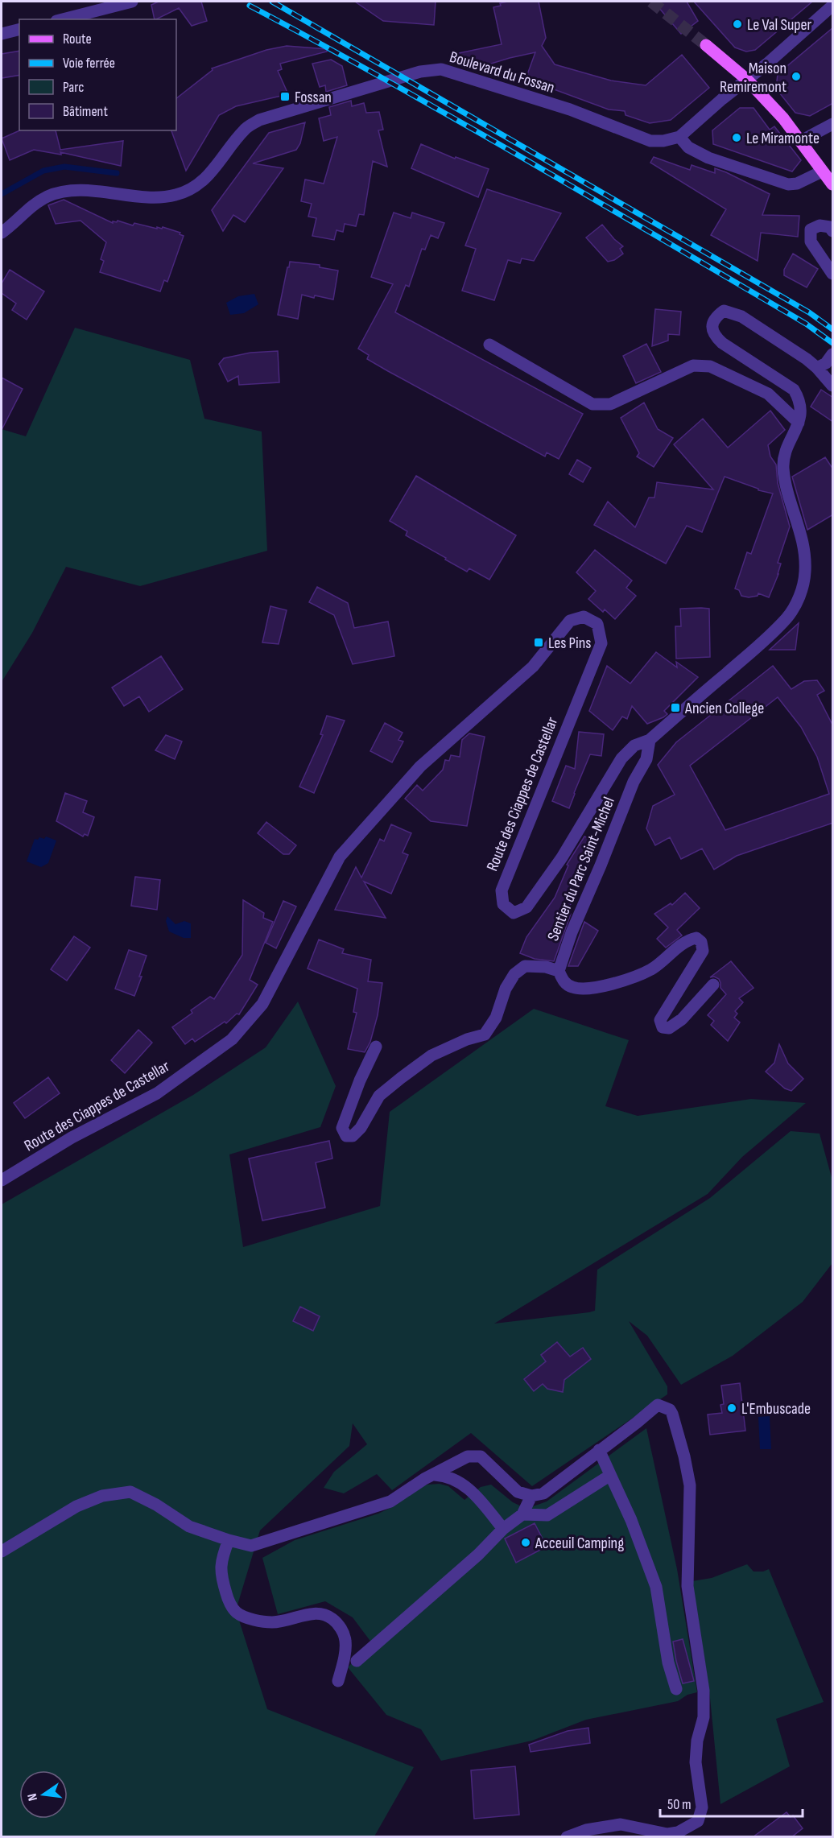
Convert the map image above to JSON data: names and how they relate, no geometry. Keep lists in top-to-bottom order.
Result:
{
  "streets": {
    "street": ["Boulevard du Fossan", "Route des Ciappes de Castellar", "Sentier du Parc Saint-Michel"]
  },
  "crossings": [
    ["Route des Ciappes de Castellar", "Sentier du Parc Saint-Michel"]
  ],
  "places": {
    "other": [
      "Le Val Super",
      "Maison Remiremont",
      "Le Miramonte",
      "L'Embuscade",
      "Acceuil Camping"
    ],
    "transit": ["Fossan", "Les Pins", "Ancien College"]
  },
  "legend": [
    "Route",
    "Voie ferrée",
    "Parc",
    "Bâtiment"
  ],
  "scale_bar": "50 m",
  "north": "left"
}
